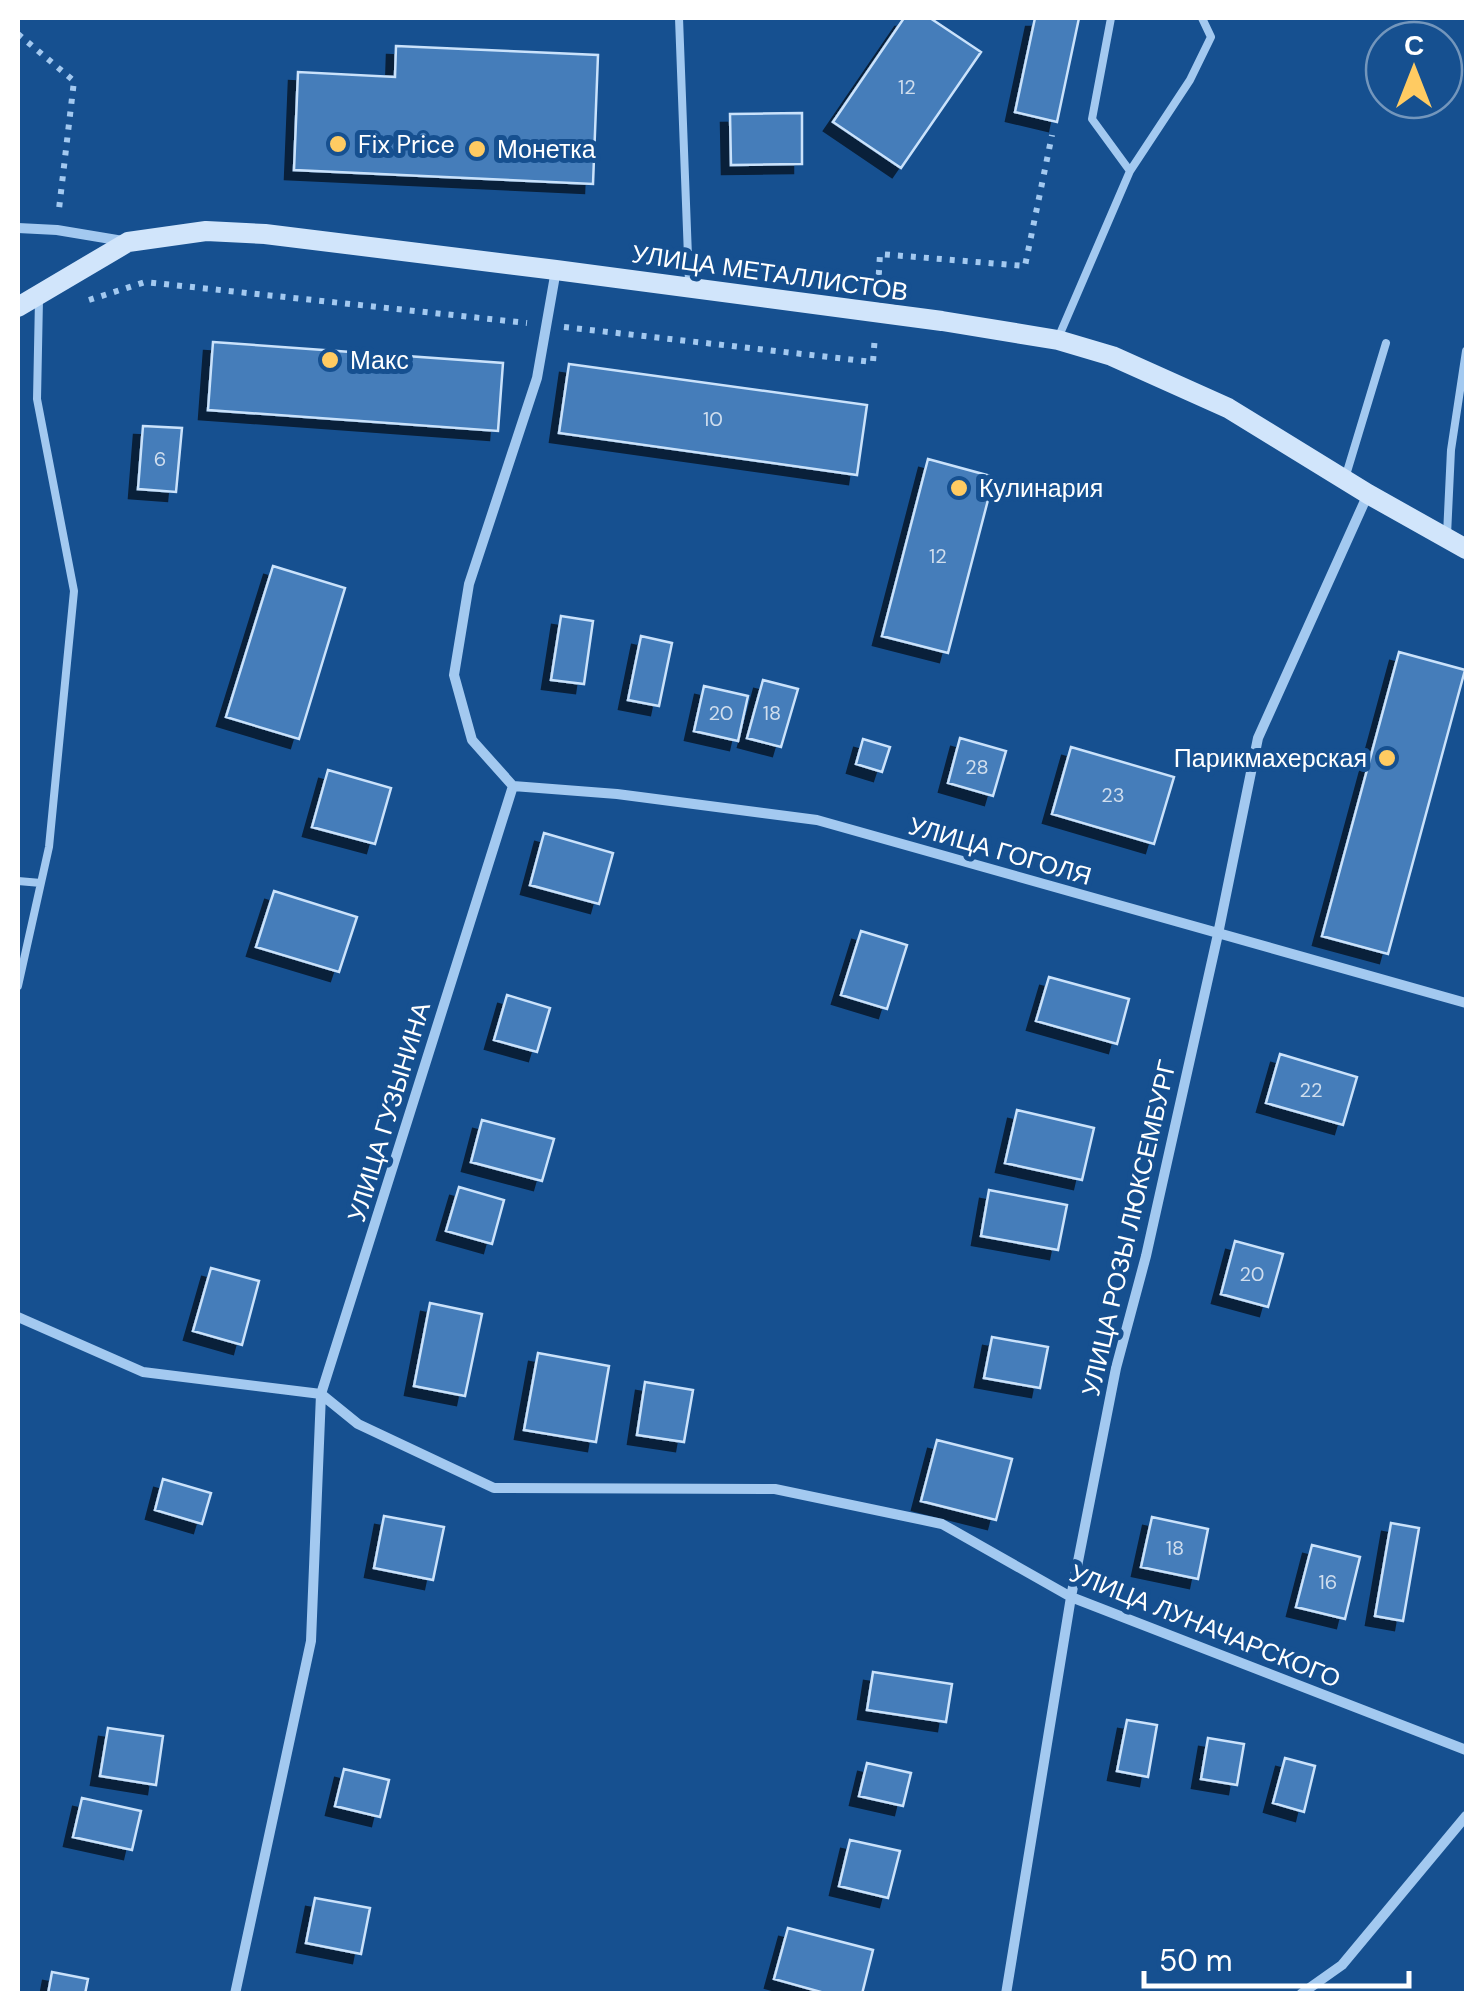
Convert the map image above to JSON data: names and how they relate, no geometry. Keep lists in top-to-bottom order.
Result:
{
  "streets": {
    "main road": ["УЛИЦА МЕТАЛЛИСТОВ"],
    "street": [
      "УЛИЦА ГОГОЛЯ",
      "УЛИЦА ГУЗЫНИНА",
      "УЛИЦА РОЗЫ ЛЮКСЕМБУРГ",
      "УЛИЦА ЛУНАЧАРСКОГО"
    ]
  },
  "crossings": [
    ["УЛИЦА МЕТАЛЛИСТОВ", "УЛИЦА РОЗЫ ЛЮКСЕМБУРГ"],
    ["УЛИЦА ГОГОЛЯ", "УЛИЦА ГУЗЫНИНА"],
    ["УЛИЦА ГОГОЛЯ", "УЛИЦА РОЗЫ ЛЮКСЕМБУРГ"],
    ["УЛИЦА ГУЗЫНИНА", "УЛИЦА ЛУНАЧАРСКОГО"],
    ["УЛИЦА РОЗЫ ЛЮКСЕМБУРГ", "УЛИЦА ЛУНАЧАРСКОГО"]
  ],
  "places": [
    "Fix Price",
    "Монетка",
    "Макс",
    "Кулинария",
    "Парикмахерская"
  ],
  "house_numbers": [
    "12",
    "10",
    "6",
    "12",
    "20",
    "18",
    "28",
    "23",
    "22",
    "20",
    "18",
    "16"
  ],
  "scale_bar": "50 m",
  "north": "top"
}
